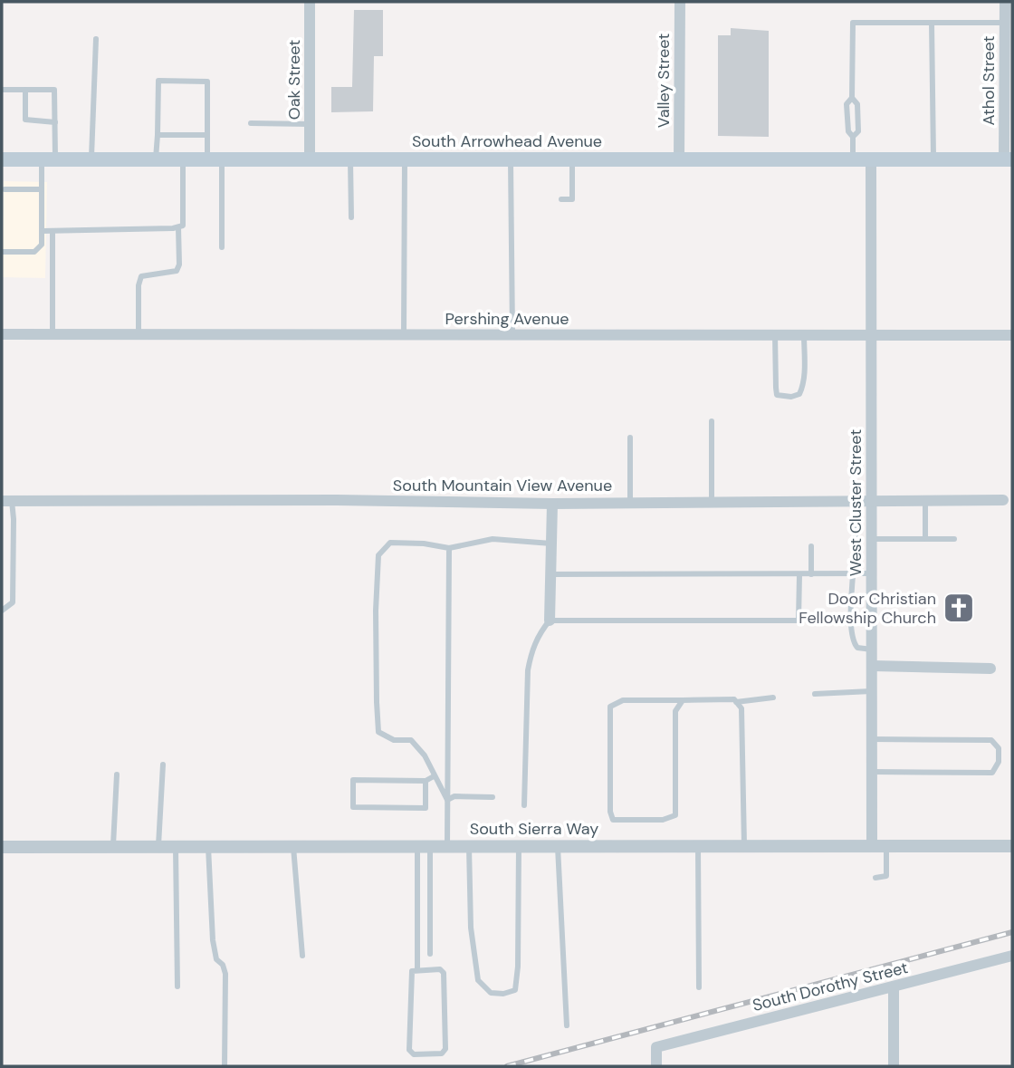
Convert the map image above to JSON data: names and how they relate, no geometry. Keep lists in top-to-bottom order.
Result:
{
  "streets": {
    "main road": ["South Arrowhead Avenue"],
    "street": [
      "Oak Street",
      "Valley Street",
      "Athol Street",
      "Pershing Avenue",
      "South Mountain View Avenue",
      "West Cluster Street",
      "South Sierra Way",
      "South Dorothy Street"
    ]
  },
  "crossings": [
    ["Oak Street", "South Arrowhead Avenue"],
    ["Valley Street", "South Arrowhead Avenue"],
    ["Athol Street", "South Arrowhead Avenue"],
    ["South Arrowhead Avenue", "West Cluster Street"],
    ["Pershing Avenue", "West Cluster Street"],
    ["South Mountain View Avenue", "West Cluster Street"],
    ["West Cluster Street", "South Sierra Way"]
  ],
  "places": {
    "church": ["Door Christian Fellowship Church"]
  }
}
